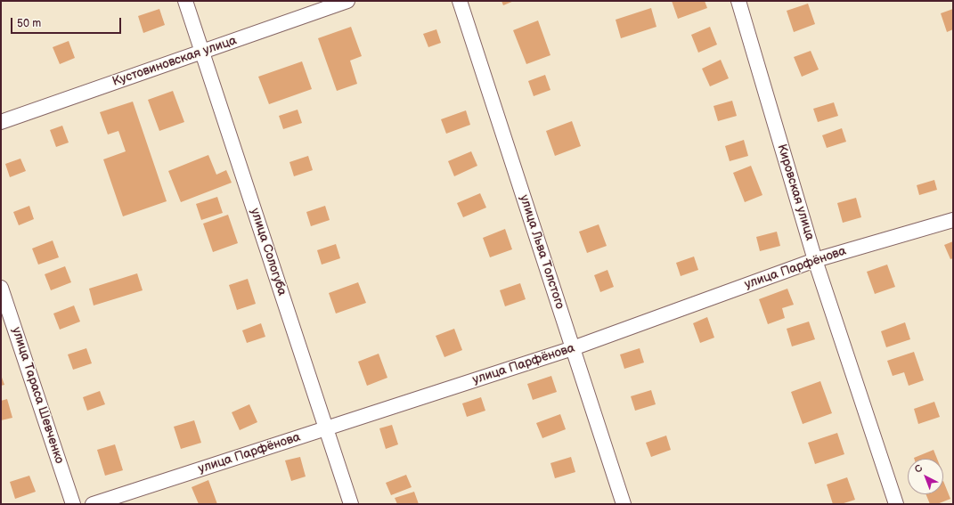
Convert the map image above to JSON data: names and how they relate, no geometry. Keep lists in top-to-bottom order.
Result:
{
  "streets": {
    "street": [
      "Кустовиновская улица",
      "Кировская улица",
      "улица Сологуба",
      "улица Льва Толстого",
      "улица Парфёнова",
      "улица Тараса Шевченко"
    ]
  },
  "crossings": [
    ["Кустовиновская улица", "улица Сологуба"],
    ["Кировская улица", "улица Парфёнова"],
    ["улица Сологуба", "улица Парфёнова"],
    ["улица Льва Толстого", "улица Парфёнова"]
  ],
  "scale_bar": "50 m",
  "north": "top left"
}
